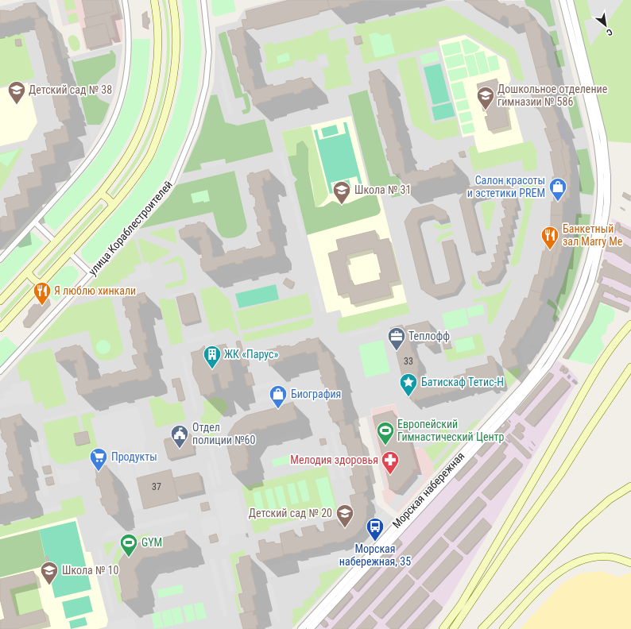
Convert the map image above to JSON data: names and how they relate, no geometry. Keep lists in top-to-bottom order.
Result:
{
  "streets": {
    "street": ["улица Кораблестроителей", "Морская набережная"]
  },
  "places": {
    "school or university": [
      "Детский сад № 38",
      "Дошкольное отделение гимназии № 586",
      "Школа № 31",
      "Детский сад № 20",
      "Школа № 10"
    ],
    "shop": ["Салон красоты и эстетики PREM", "Биография"],
    "restaurant": ["Банкетный зал Marry Me", "Я люблю хинкали"],
    "office": ["Теплофф"],
    "building": ["ЖК «Парус»"],
    "place": ["Батискаф Тетис-Н"],
    "sports": ["Европейский Гимнастический Центр", "GYM"],
    "public building": ["Отдел полиции №60"],
    "supermarket": ["Продукты"],
    "pharmacy": ["Мелодия здоровья"],
    "bus stop": ["Морская набережная, 35"]
  },
  "house_numbers": ["33", "37"],
  "north": "bottom right"
}
